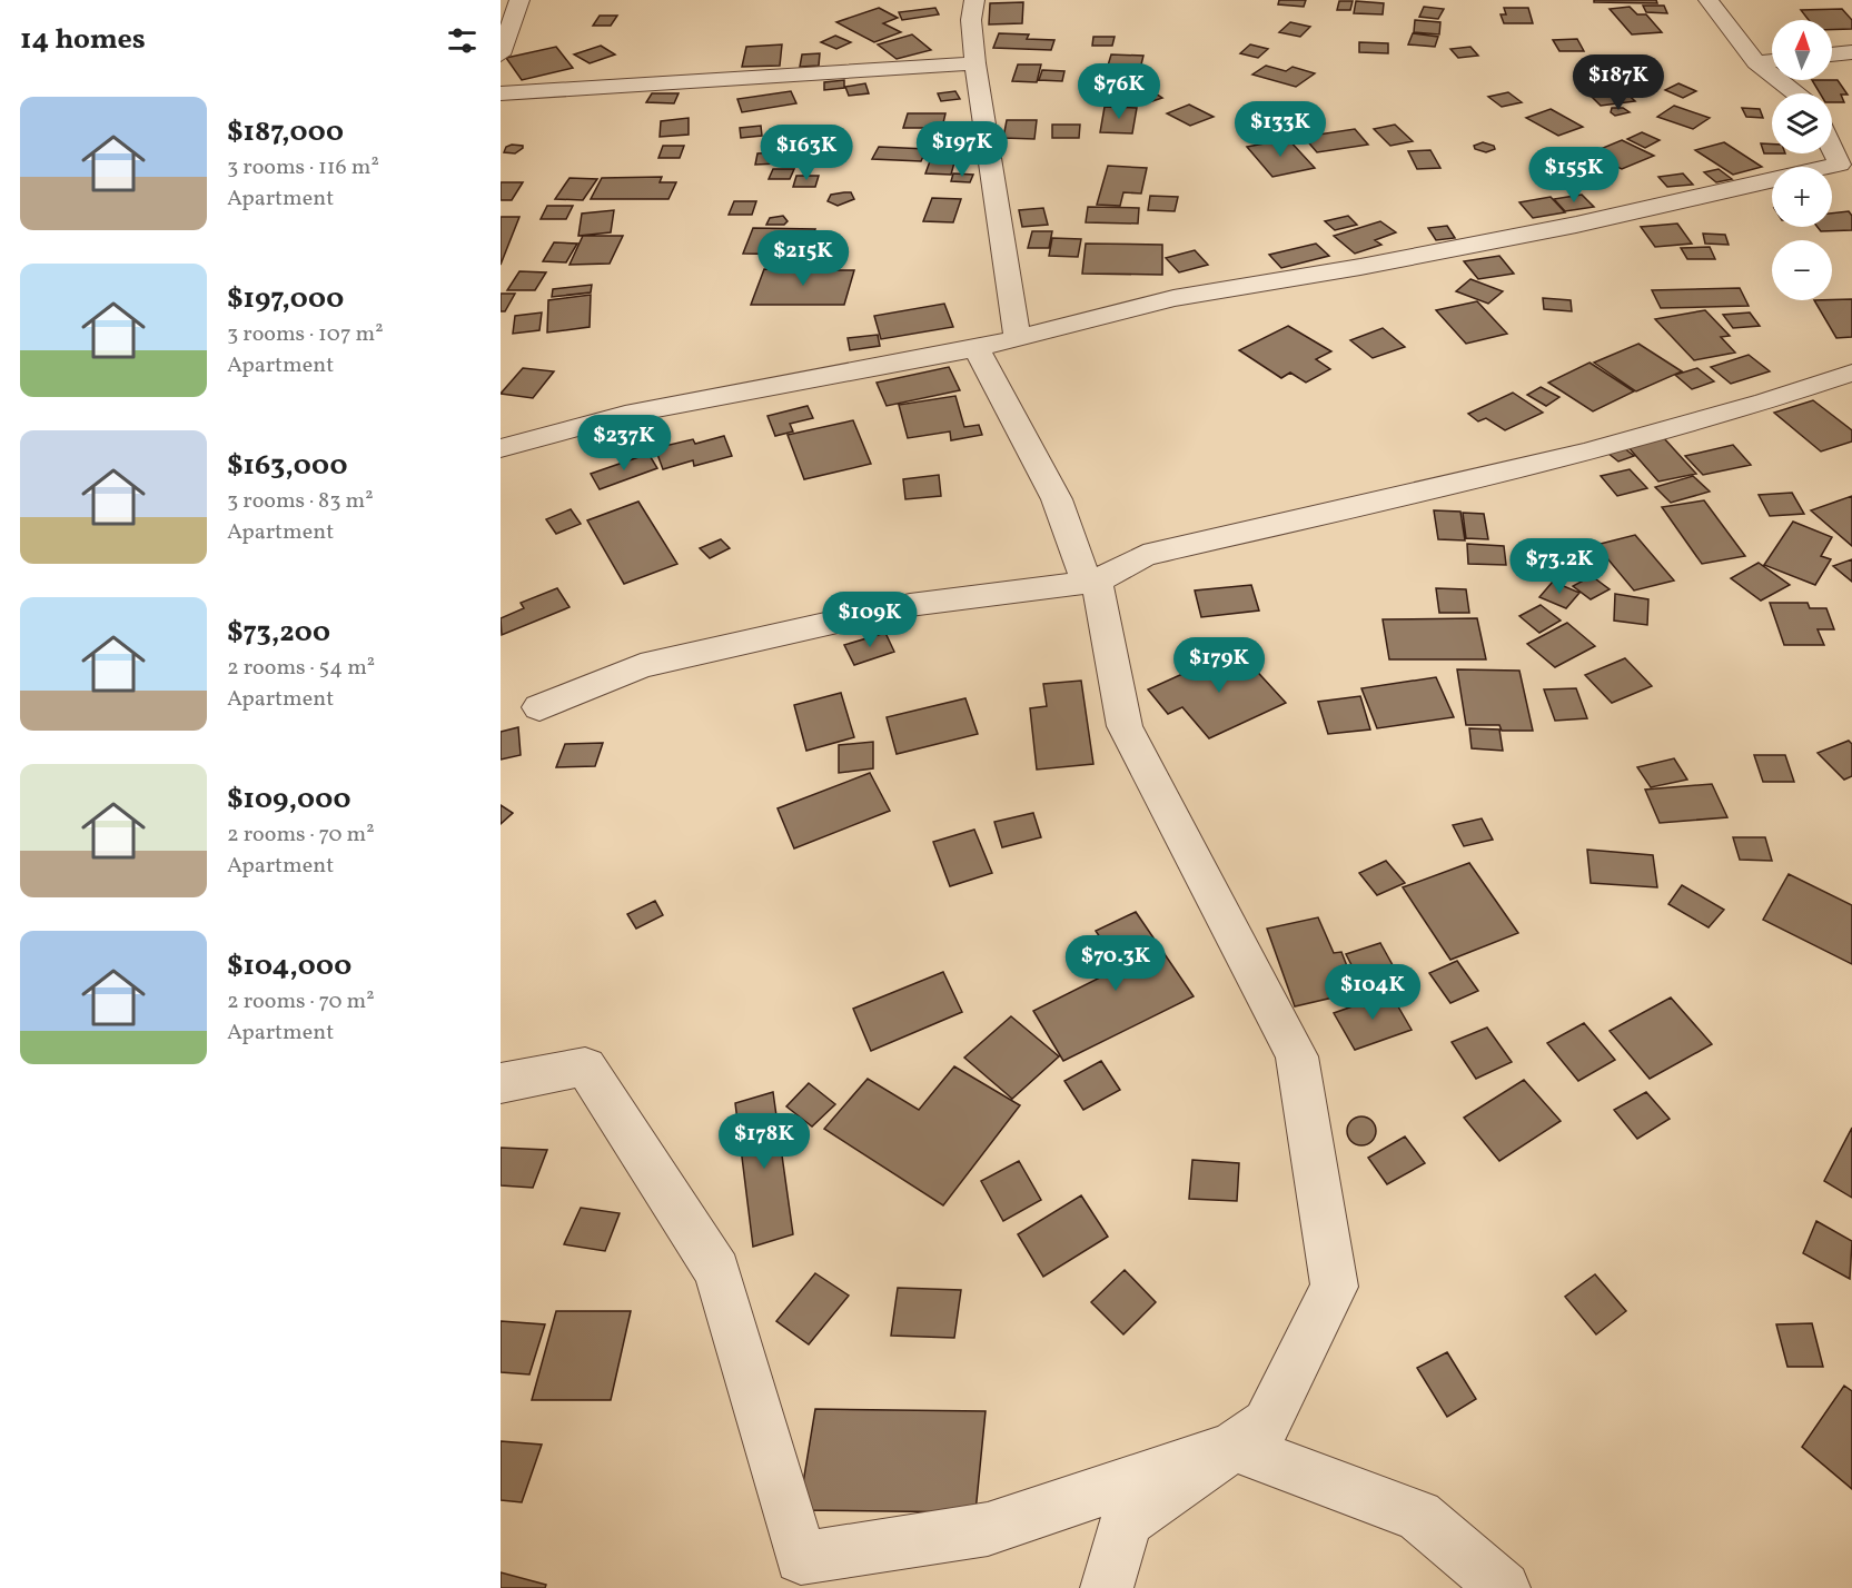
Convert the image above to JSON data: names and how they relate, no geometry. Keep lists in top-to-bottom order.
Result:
{
  "north": "top",
  "page": {
    "heading": "14 homes",
    "map_buttons": ["+", "−"],
    "price": [
      "$187K",
      "$76K",
      "$133K",
      "$197K",
      "$163K",
      "$155K",
      "$215K",
      "$237K",
      "$73.2K",
      "$109K",
      "$179K",
      "$70.3K",
      "$104K",
      "$178K"
    ],
    "list": [
      {
        "name": "$187,000",
        "note": "3 rooms · 116 m² · Apartment"
      },
      {
        "name": "$197,000",
        "note": "3 rooms · 107 m² · Apartment"
      },
      {
        "name": "$163,000",
        "note": "3 rooms · 83 m² · Apartment"
      },
      {
        "name": "$73,200",
        "note": "2 rooms · 54 m² · Apartment"
      },
      {
        "name": "$109,000",
        "note": "2 rooms · 70 m² · Apartment"
      },
      {
        "name": "$104,000",
        "note": "2 rooms · 70 m² · Apartment"
      }
    ]
  }
}
